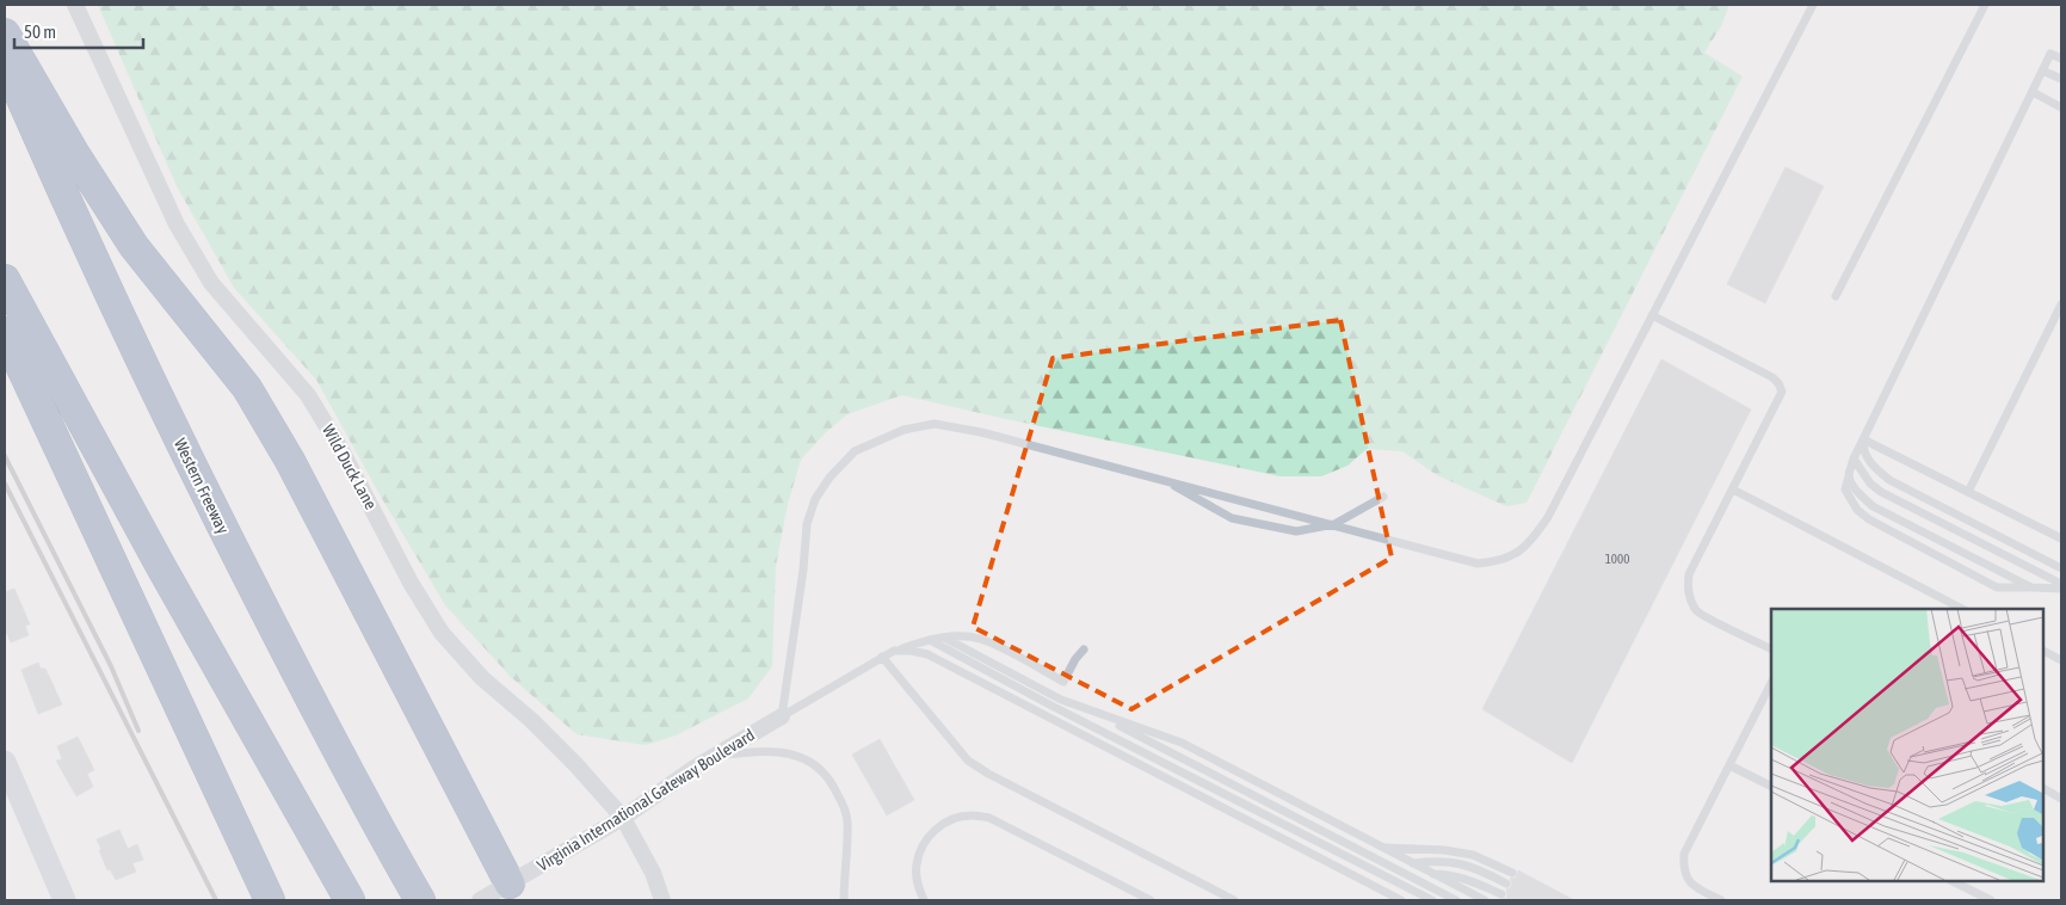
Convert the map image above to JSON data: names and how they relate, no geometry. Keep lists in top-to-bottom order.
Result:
{
  "streets": {
    "highway": ["Western Freeway"],
    "street": ["Wild Duck Lane", "Virginia International Gateway Boulevard"]
  },
  "crossings": [
    ["Wild Duck Lane", "Virginia International Gateway Boulevard"]
  ],
  "house_numbers": ["1000"],
  "scale_bar": "50 m"
}
